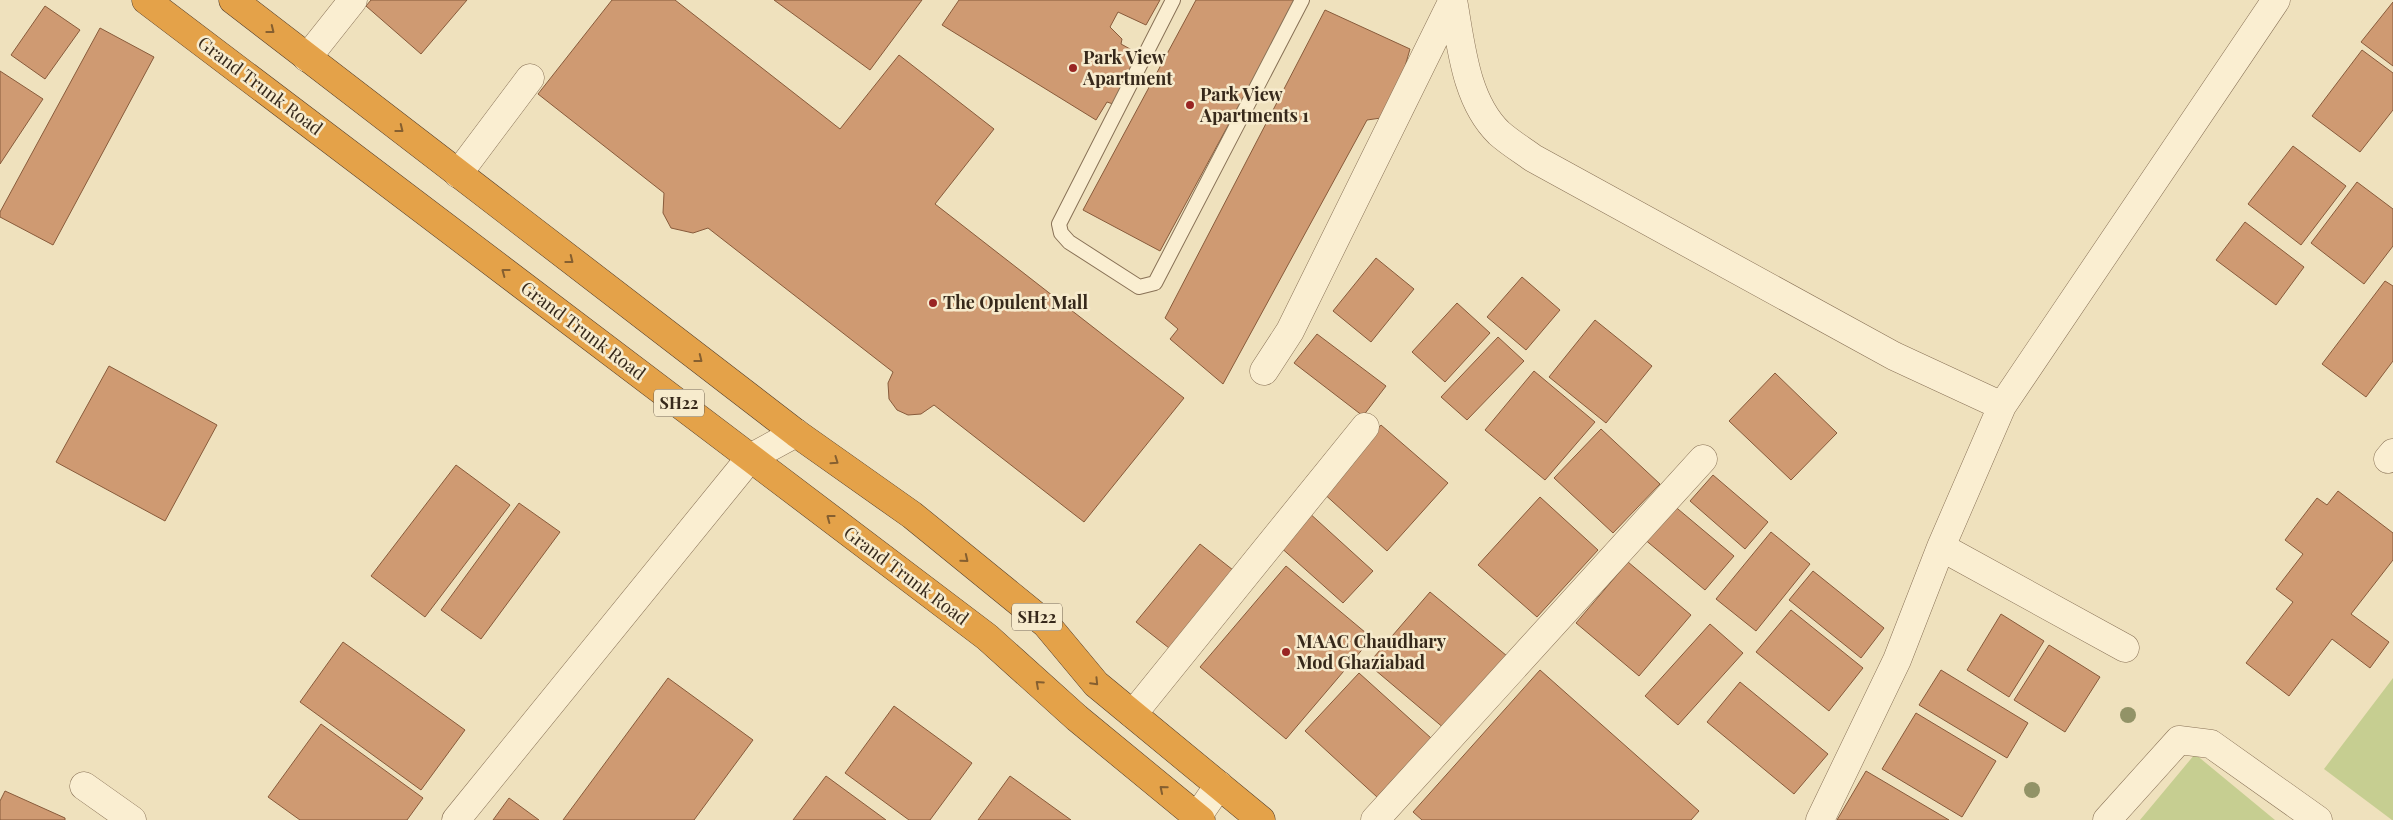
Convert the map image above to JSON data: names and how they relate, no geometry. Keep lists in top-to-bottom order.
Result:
{
  "streets": {
    "highway": ["Grand Trunk Road", "SH22"]
  },
  "places": [
    "Park View Apartment",
    "Park View Apartments 1",
    "The Opulent Mall",
    "MAAC Chaudhary Mod Ghaziabad"
  ]
}
